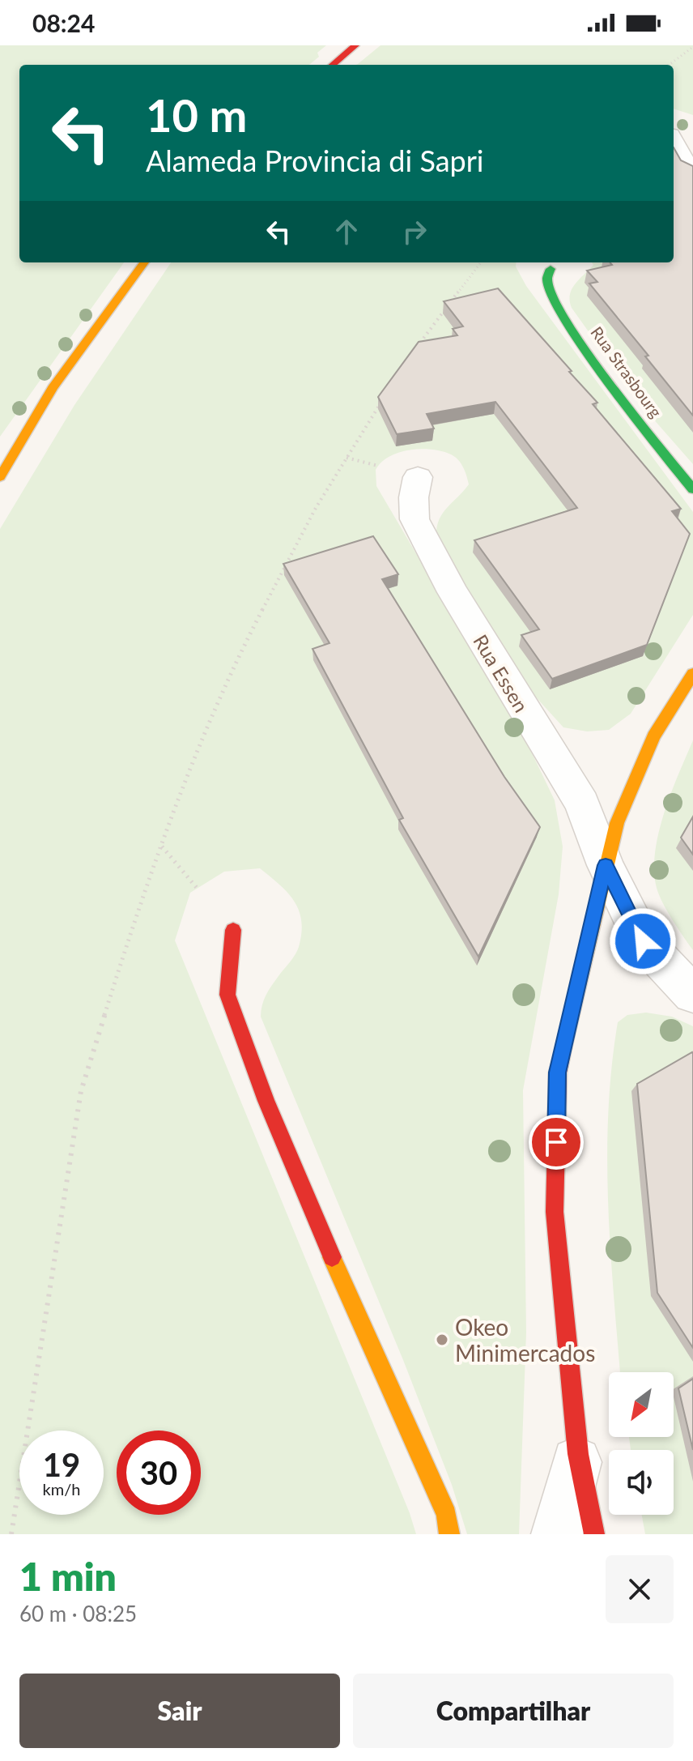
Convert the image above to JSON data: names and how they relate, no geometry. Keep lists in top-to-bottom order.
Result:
{
  "streets": {
    "street": ["Rua Strasbourg", "Rua Essen"]
  },
  "places": ["Okeo Minimercados"],
  "north": "bottom left",
  "page": {
    "status": "08:24",
    "turn": ["10 m", "Alameda Provincia di Sapri"],
    "speed": "19 km/h",
    "limit": "30",
    "heading": ["1 min", "60 m · 08:25"],
    "buttons": ["Sair", "Compartilhar"]
  }
}
